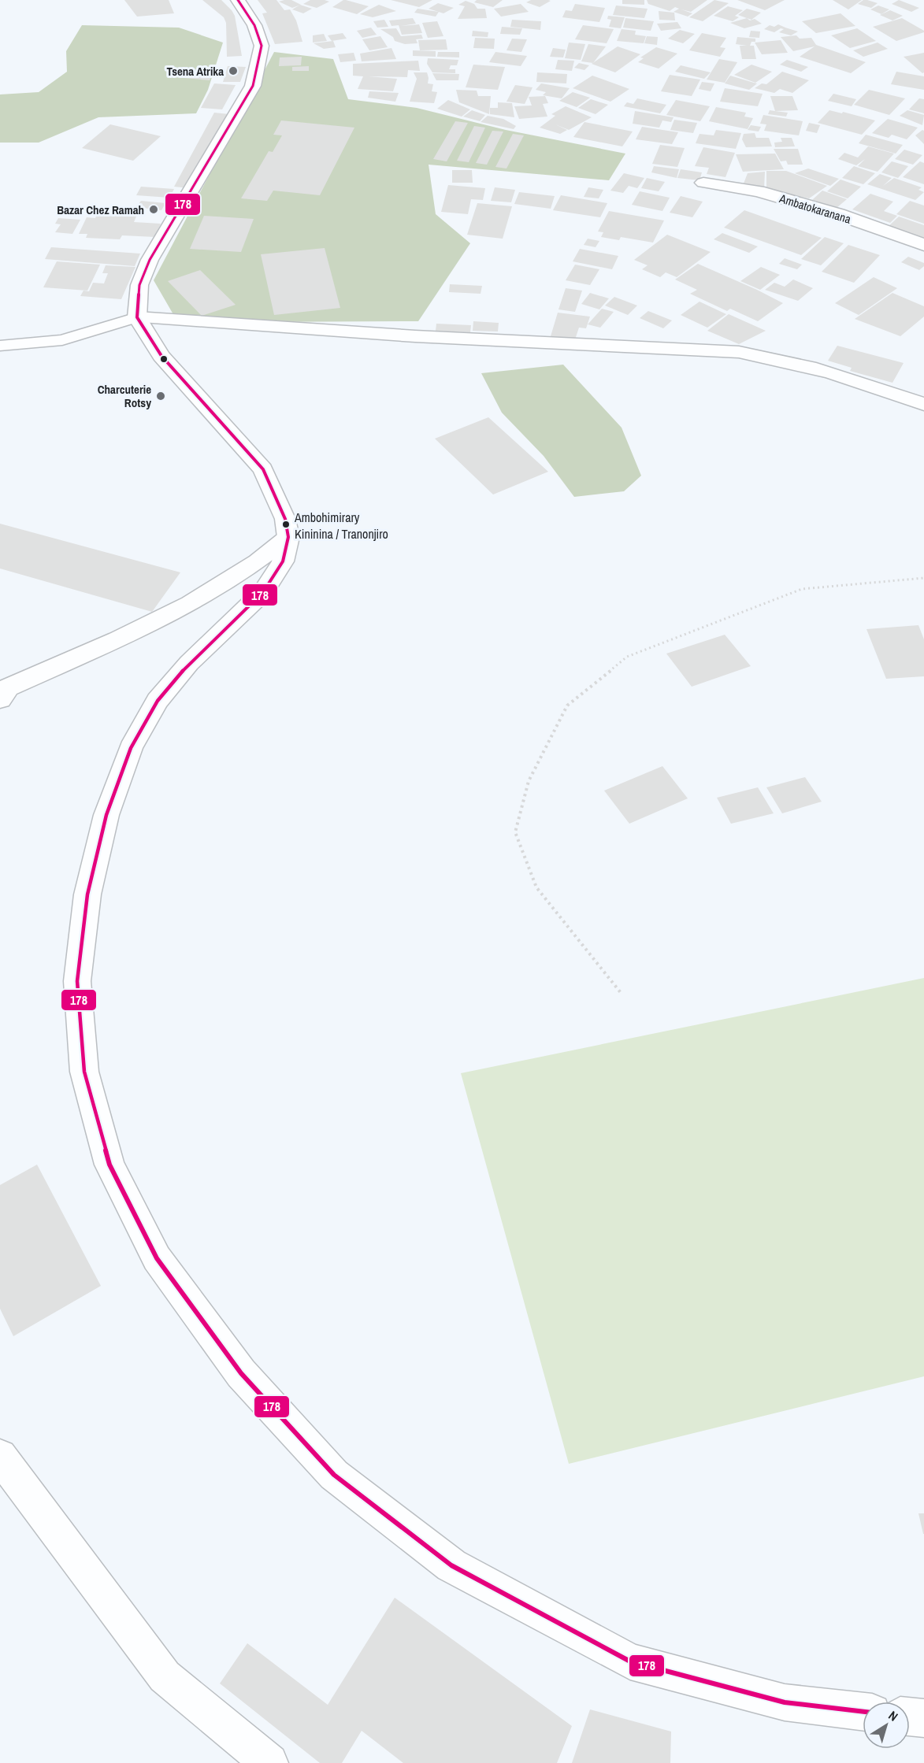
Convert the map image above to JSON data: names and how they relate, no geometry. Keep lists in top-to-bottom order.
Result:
{
  "streets": {
    "street": ["Ambatokaranana"]
  },
  "places": [
    "Tsena Atrika",
    "Bazar Chez Ramah",
    "Charcuterie Rotsy",
    "Ambohimirary Kininina / Tranonjiro"
  ],
  "lines": ["transit line 178"],
  "north": "top right"
}
